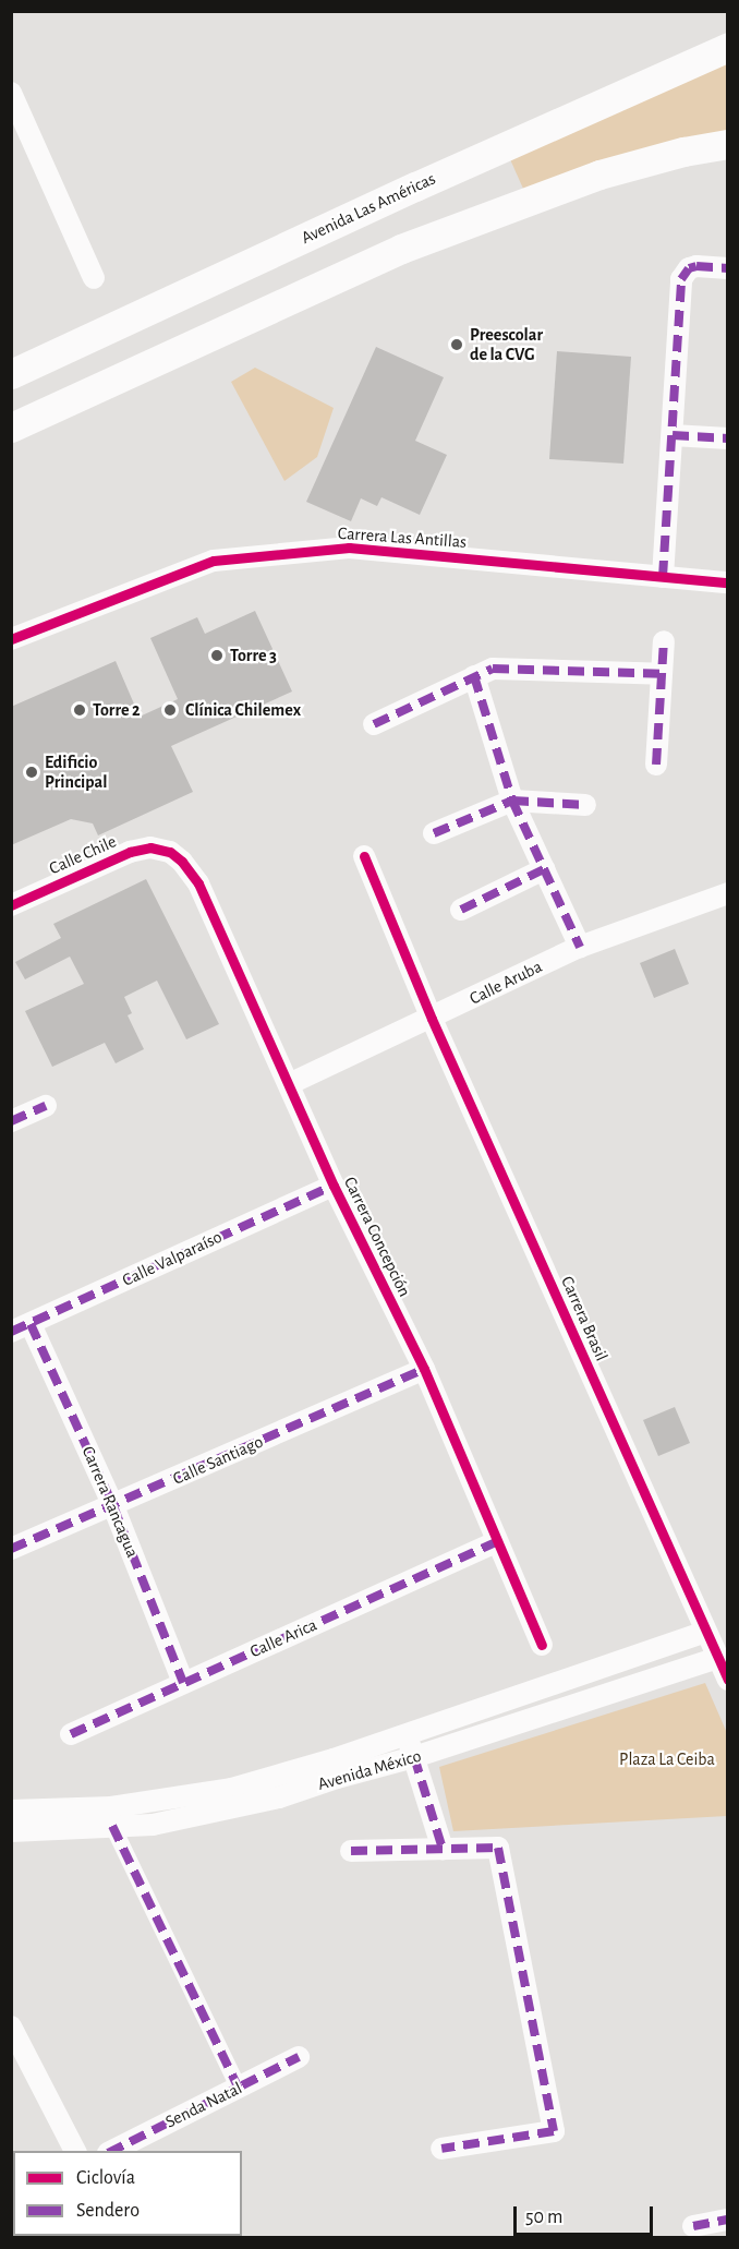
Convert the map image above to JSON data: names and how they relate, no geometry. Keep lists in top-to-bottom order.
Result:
{
  "streets": {
    "main road": ["Avenida Las Américas"],
    "street": [
      "Carrera Las Antillas",
      "Calle Chile",
      "Calle Aruba",
      "Carrera Concepción",
      "Calle Valparaíso",
      "Carrera Brasil",
      "Calle Santiago",
      "Carrera Rancagua",
      "Calle Arica",
      "Avenida México",
      "Senda Natal"
    ]
  },
  "crossings": [
    ["Calle Chile", "Carrera Concepción"],
    ["Calle Aruba", "Carrera Concepción"],
    ["Calle Aruba", "Carrera Brasil"],
    ["Carrera Concepción", "Calle Valparaíso"],
    ["Carrera Concepción", "Calle Santiago"],
    ["Carrera Concepción", "Calle Arica"],
    ["Calle Valparaíso", "Carrera Rancagua"],
    ["Carrera Brasil", "Avenida México"],
    ["Calle Santiago", "Carrera Rancagua"],
    ["Carrera Rancagua", "Calle Arica"]
  ],
  "parks": ["Plaza La Ceiba"],
  "places": [
    "Preescolar de la CVG",
    "Torre 3",
    "Torre 2",
    "Clínica Chilemex",
    "Edificio Principal"
  ],
  "legend": ["Ciclovía", "Sendero"],
  "scale_bar": "50 m"
}
